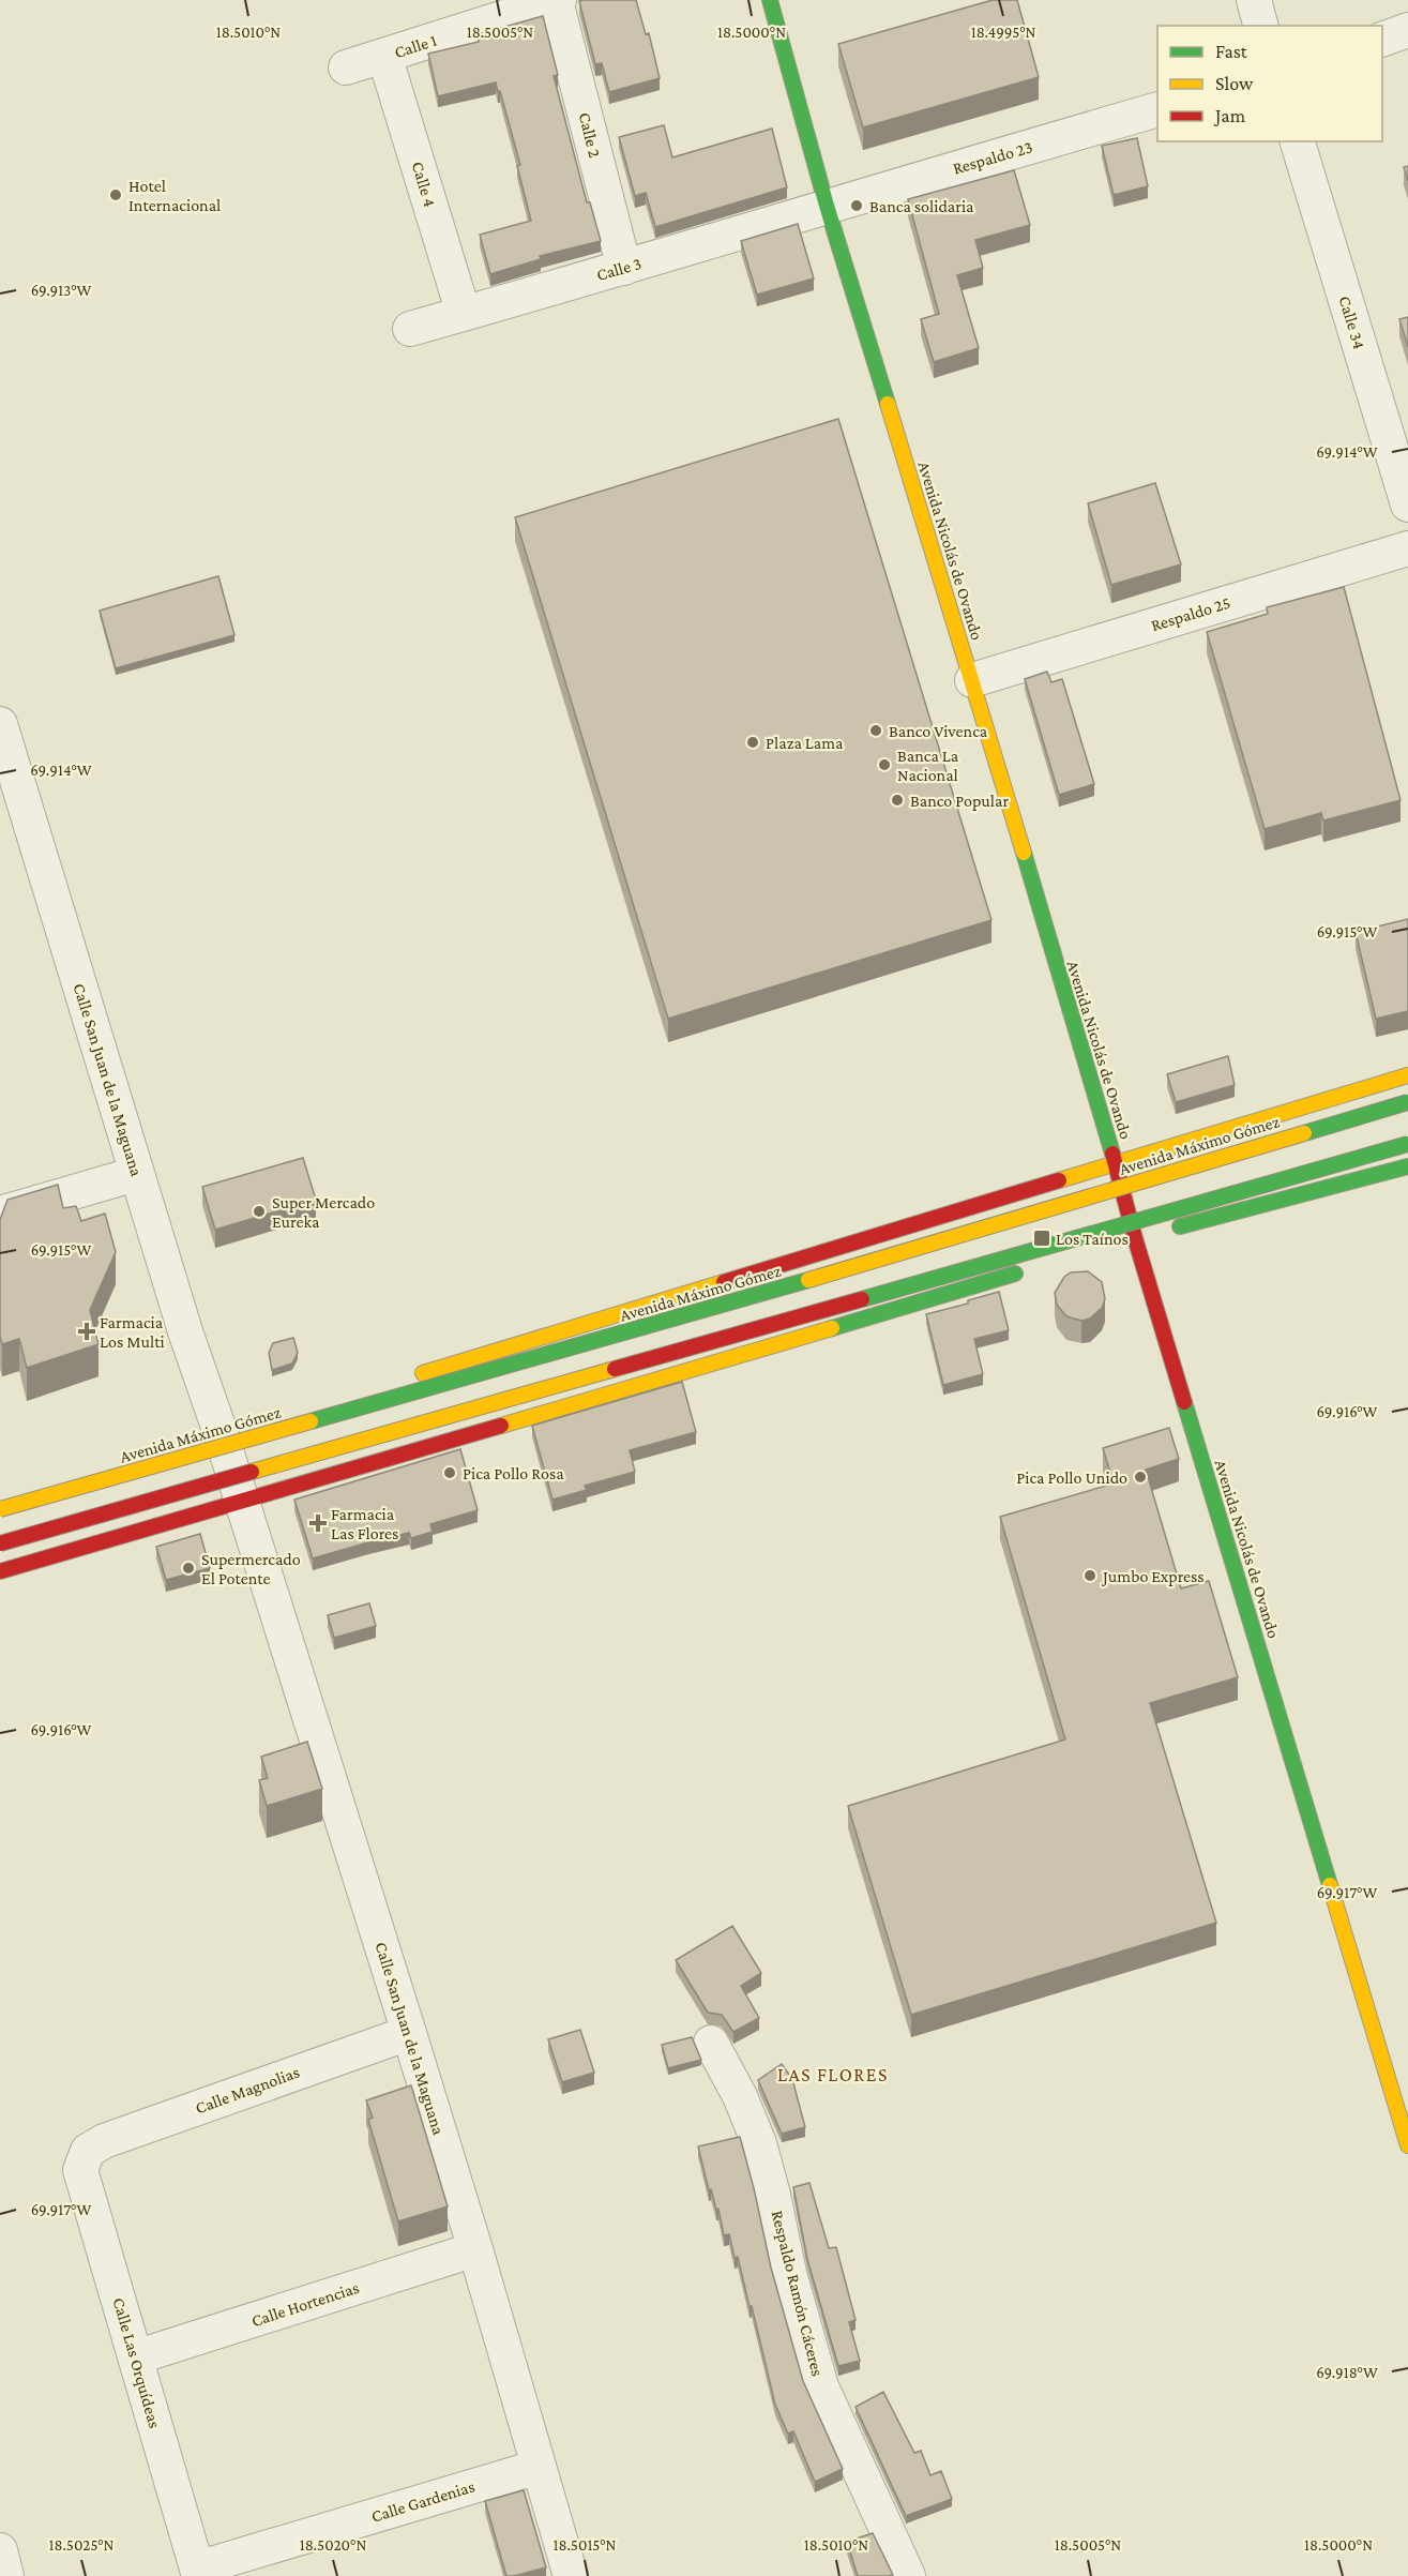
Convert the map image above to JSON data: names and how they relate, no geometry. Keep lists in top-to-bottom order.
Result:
{
  "streets": {
    "main road": ["Avenida Nicolás de Ovando", "Avenida Máximo Gómez"],
    "street": [
      "Calle 1",
      "Calle 2",
      "Respaldo 23",
      "Calle 4",
      "Calle 3",
      "Calle 34",
      "Respaldo 25",
      "Calle San Juan de la Maguana",
      "Calle Magnolias",
      "Respaldo Ramón Cáceres",
      "Calle Hortencias",
      "Calle Las Orquídeas",
      "Calle Gardenias"
    ]
  },
  "crossings": [
    ["Calle 1", "Calle 2"],
    ["Calle 1", "Calle 4"],
    ["Calle 2", "Calle 3"],
    ["Respaldo 23", "Calle 3"],
    ["Respaldo 23", "Avenida Nicolás de Ovando"],
    ["Calle 4", "Calle 3"],
    ["Calle 3", "Avenida Nicolás de Ovando"],
    ["Avenida Nicolás de Ovando", "Respaldo 25"],
    ["Calle San Juan de la Maguana", "Calle Magnolias"],
    ["Calle San Juan de la Maguana", "Calle Hortencias"],
    ["Calle San Juan de la Maguana", "Calle Gardenias"],
    ["Calle Magnolias", "Calle Las Orquídeas"],
    ["Calle Hortencias", "Calle Las Orquídeas"],
    ["Calle Las Orquídeas", "Calle Gardenias"]
  ],
  "districts": ["LAS FLORES"],
  "places": {
    "other": [
      "Hotel Internacional",
      "Banca solidaria",
      "Banco Vivenca",
      "Plaza Lama",
      "Banca La Nacional",
      "Banco Popular",
      "Super Mercado Eureka",
      "Pica Pollo Rosa",
      "Pica Pollo Unido",
      "Supermercado El Potente",
      "Jumbo Express"
    ],
    "transit": ["Los Taínos"],
    "health": ["Farmacia Los Multi", "Farmacia Las Flores"]
  },
  "legend": ["Fast", "Slow", "Jam"],
  "coordinates": [
    "18.5010°N",
    "18.5005°N",
    "18.5000°N",
    "18.4995°N",
    "69.913°W",
    "69.914°W",
    "69.915°W",
    "69.916°W",
    "69.917°W",
    "69.918°W",
    "18.5025°N",
    "18.5020°N",
    "18.5015°N"
  ]
}
